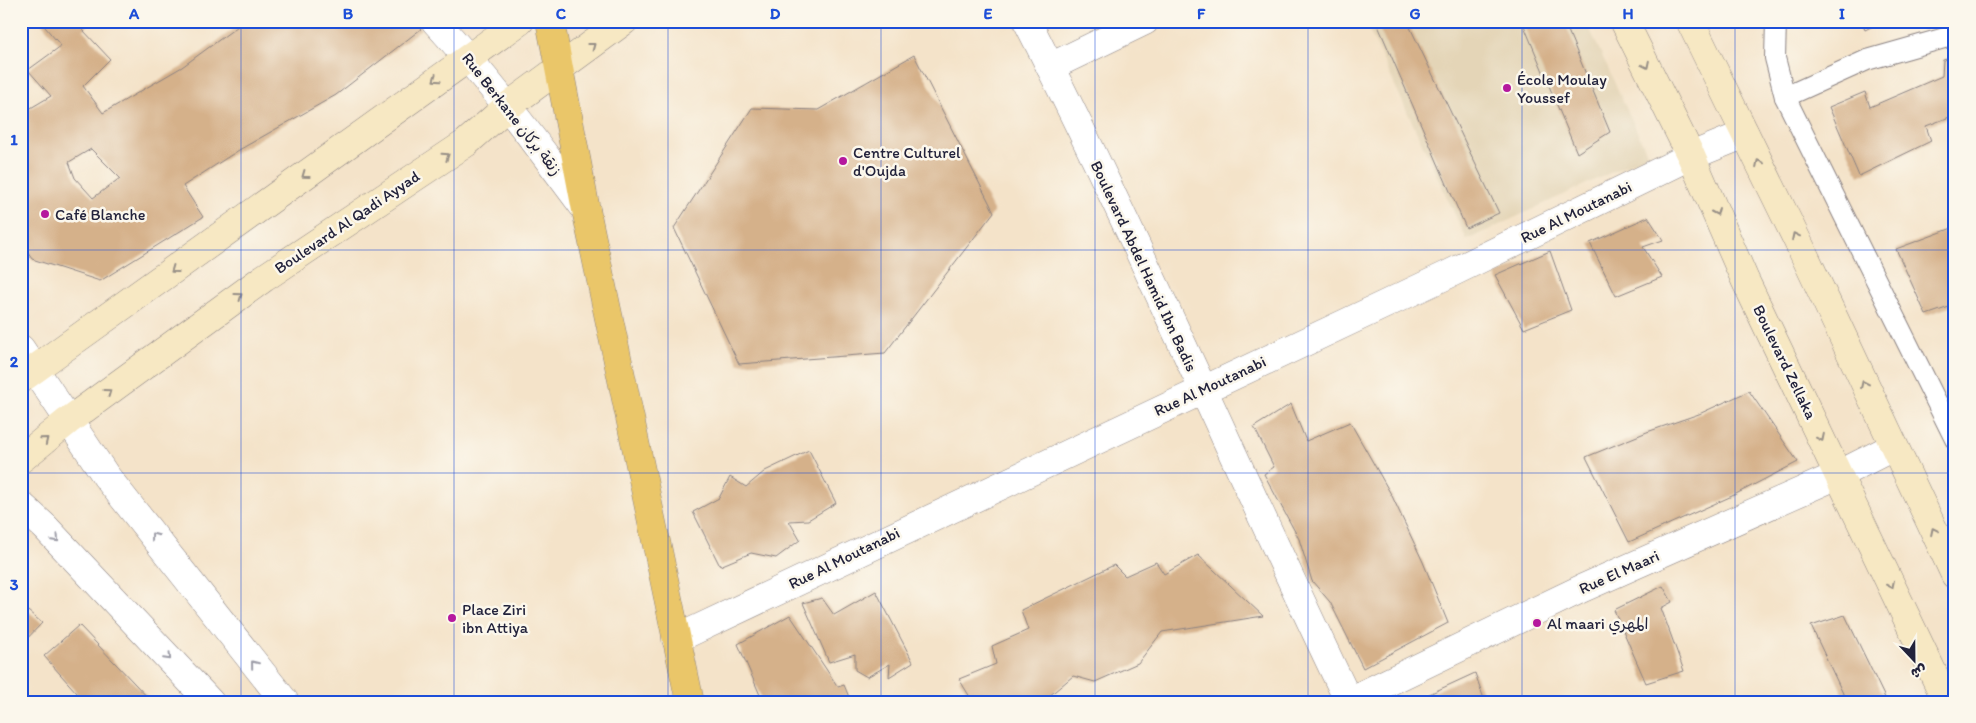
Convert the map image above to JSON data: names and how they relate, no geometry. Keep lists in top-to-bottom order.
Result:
{
  "streets": {
    "main road": ["Boulevard Al Qadi Ayyad", "Boulevard Zellaka"],
    "street": [
      "Rue Berkane زنقة بركان",
      "Rue Al Moutanabi",
      "Boulevard Abdel Hamid Ibn Badis",
      "Rue El Maari"
    ]
  },
  "crossings": [
    ["Rue Berkane زنقة بركان", "Boulevard Al Qadi Ayyad"],
    ["Rue Al Moutanabi", "Boulevard Abdel Hamid Ibn Badis"],
    ["Rue Al Moutanabi", "Boulevard Zellaka"],
    ["Boulevard Abdel Hamid Ibn Badis", "Rue El Maari"],
    ["Boulevard Zellaka", "Rue El Maari"]
  ],
  "places": [
    "École Moulay Youssef",
    "Centre Culturel d'Oujda",
    "Café Blanche",
    "Place Ziri ibn Attiya",
    "Al maari المهري"
  ],
  "north": "bottom",
  "grid": {
    "columns": [
      "A",
      "B",
      "C",
      "D",
      "E",
      "F",
      "G",
      "H",
      "I"
    ],
    "rows": ["1", "2", "3"]
  }
}
